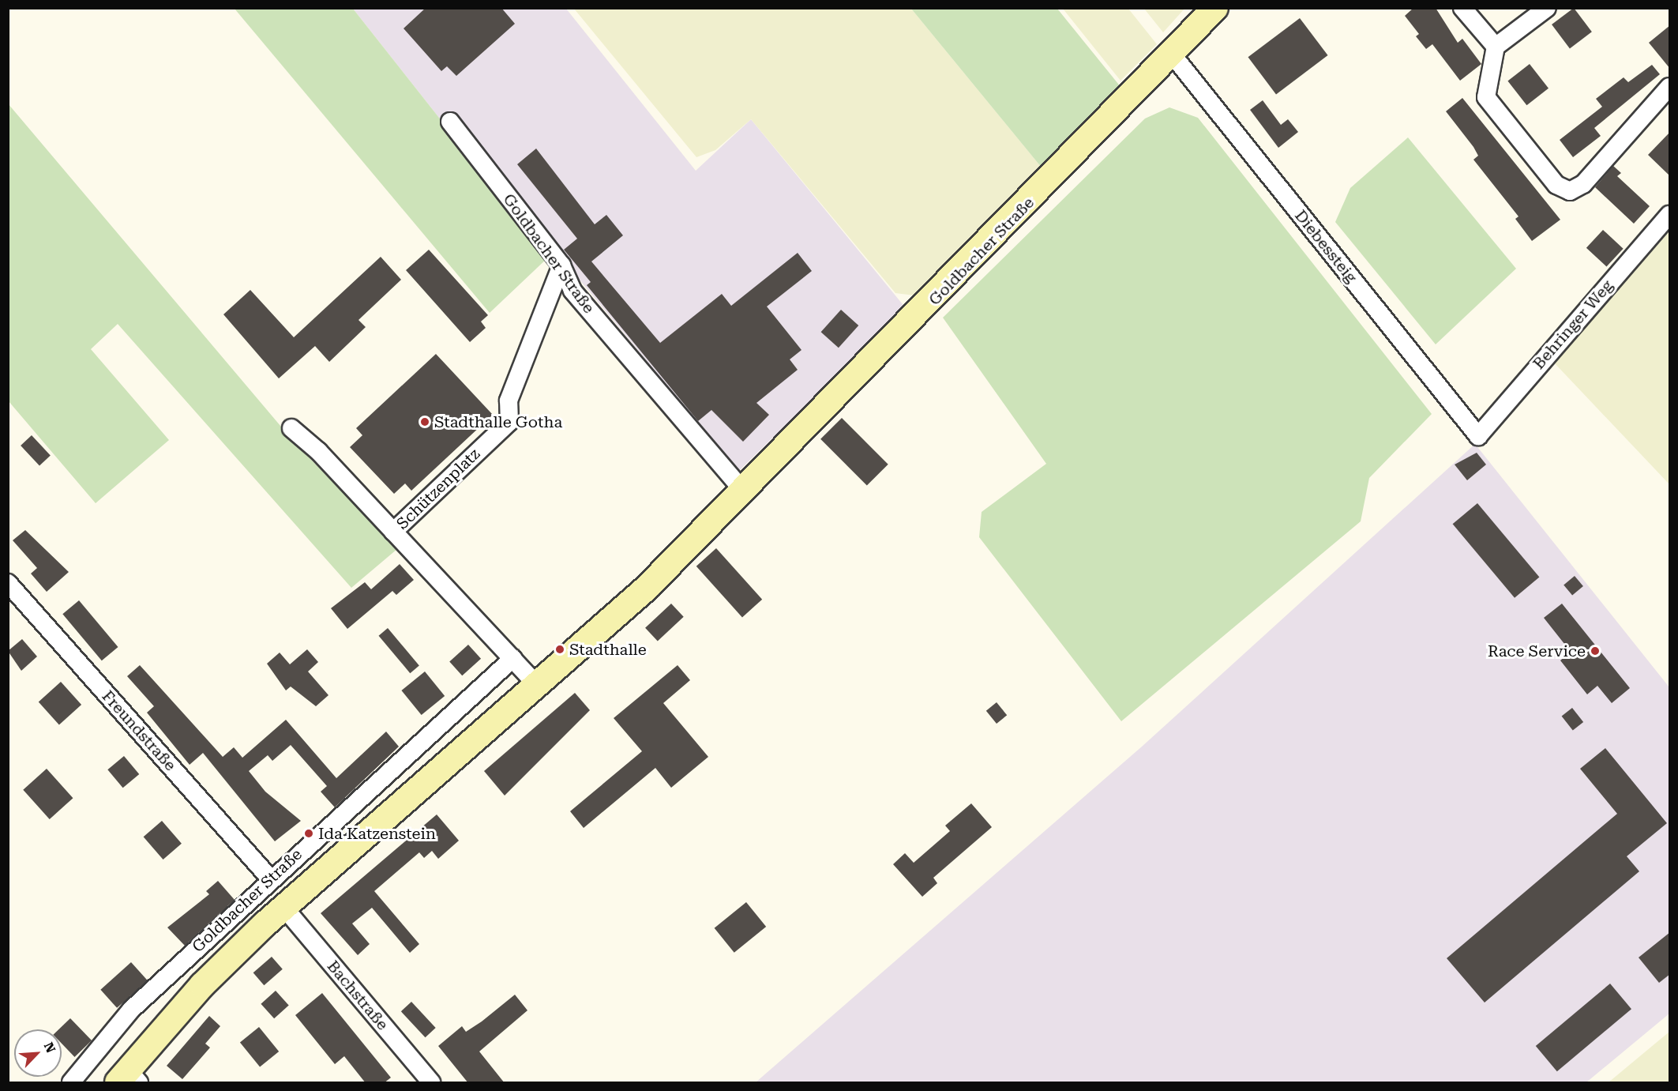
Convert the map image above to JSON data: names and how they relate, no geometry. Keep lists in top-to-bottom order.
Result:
{
  "streets": {
    "main road": ["Goldbacher Straße"],
    "street": [
      "Diebessteig",
      "Behringer Weg",
      "Schützenplatz",
      "Freundstraße",
      "Bachstraße"
    ]
  },
  "crossings": [
    ["Diebessteig", "Goldbacher Straße"],
    ["Diebessteig", "Behringer Weg"],
    ["Goldbacher Straße", "Schützenplatz"],
    ["Goldbacher Straße", "Freundstraße"],
    ["Goldbacher Straße", "Bachstraße"]
  ],
  "places": [
    "Stadthalle Gotha",
    "Stadthalle",
    "Race Service",
    "Ida Katzenstein"
  ],
  "north": "top right"
}
